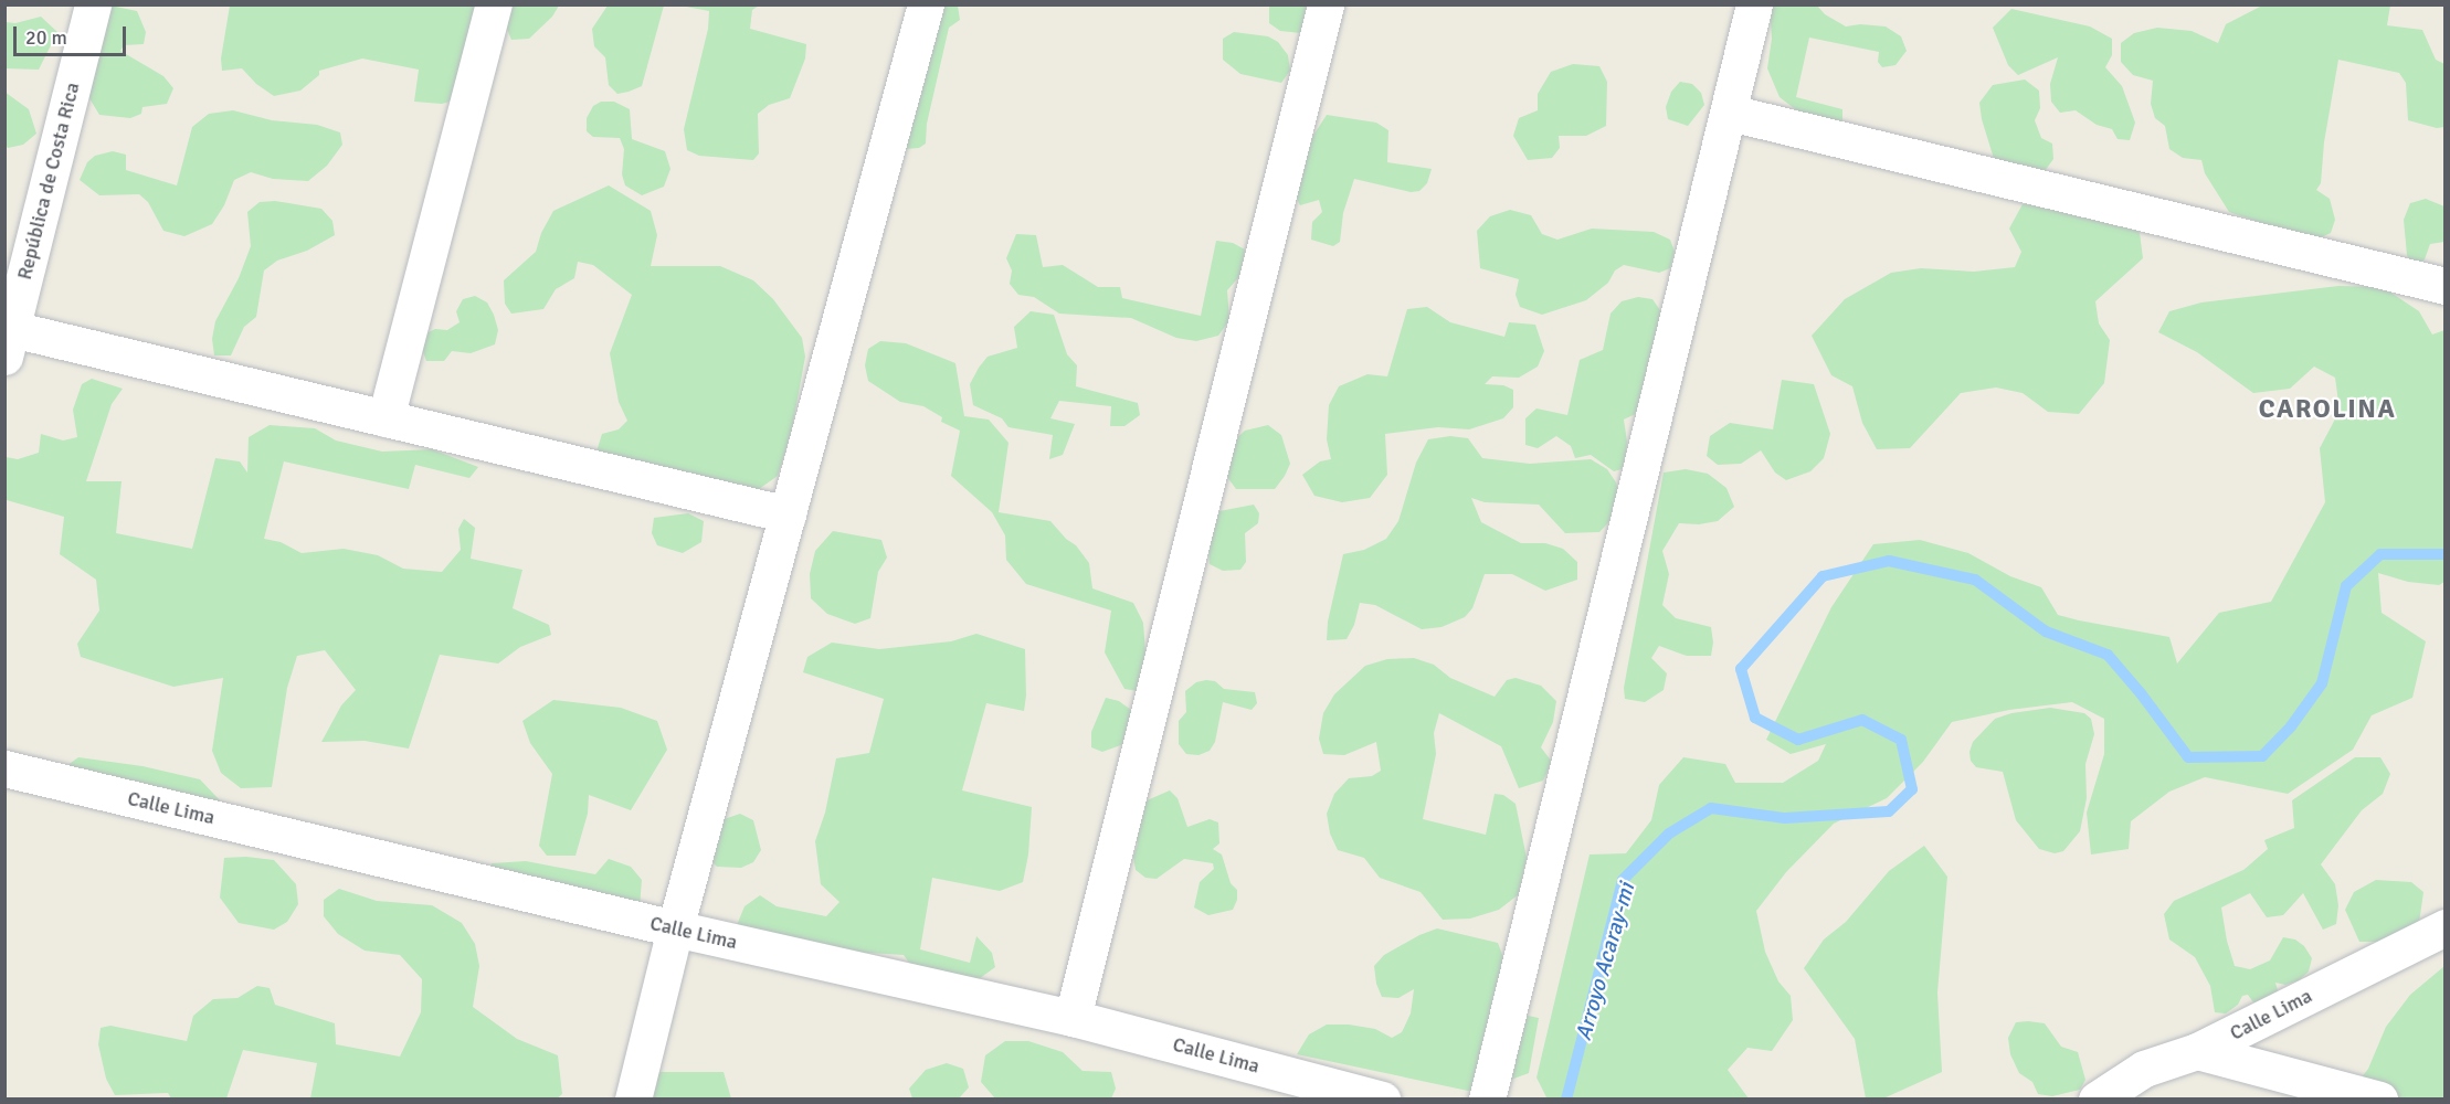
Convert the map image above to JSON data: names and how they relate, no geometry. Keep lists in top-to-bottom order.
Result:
{
  "streets": {
    "street": ["República de Costa Rica", "Calle Lima"]
  },
  "districts": ["CAROLINA"],
  "water": ["Arroyo Acaray-mi"],
  "scale_bar": "20 m"
}
